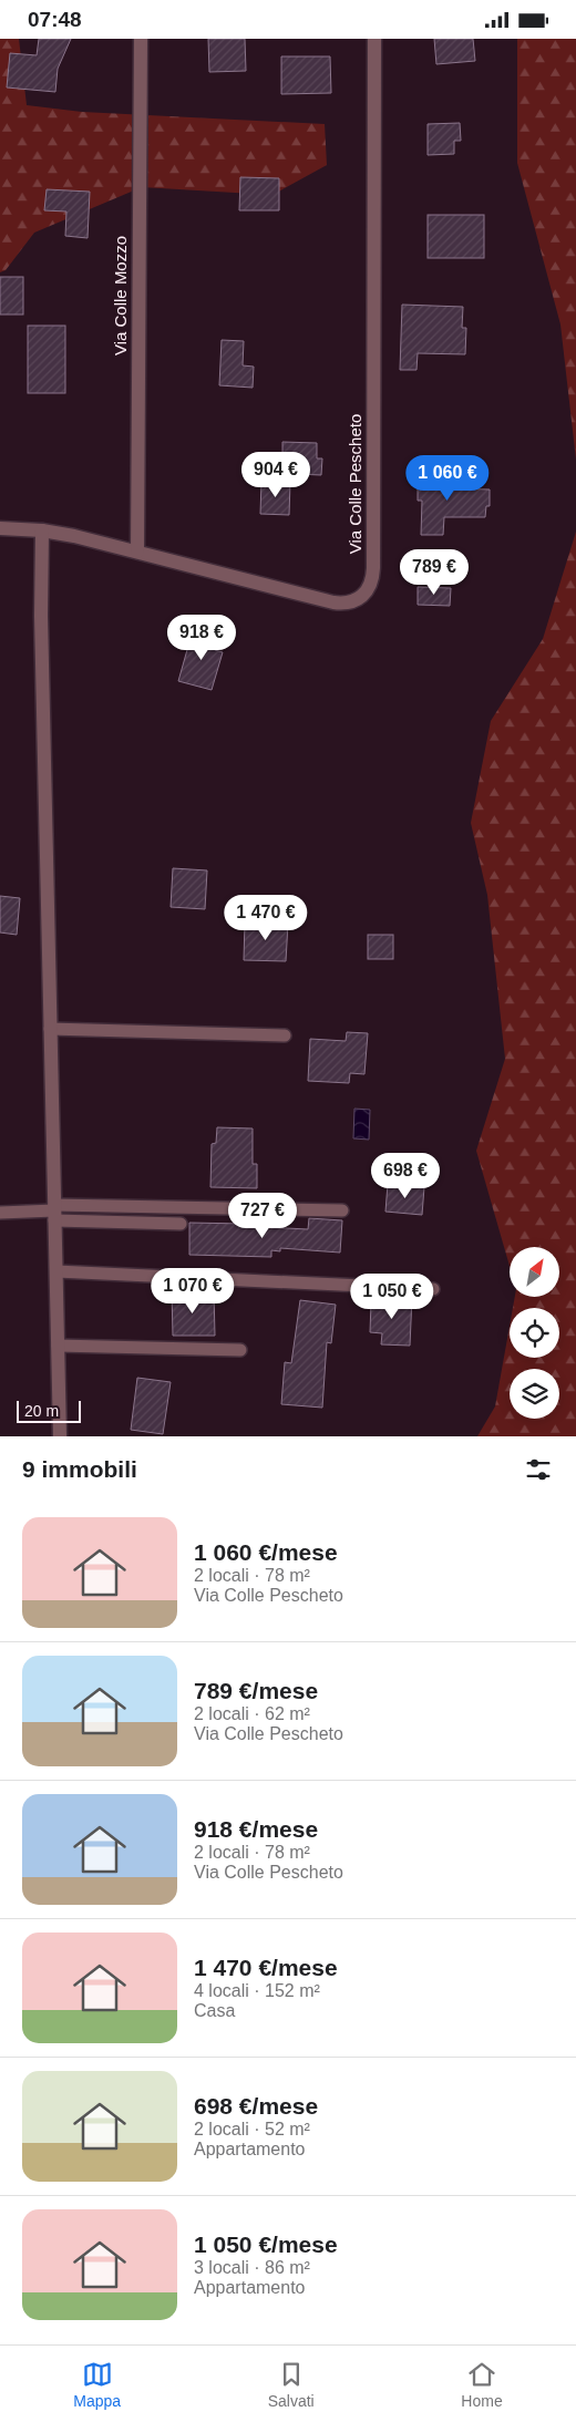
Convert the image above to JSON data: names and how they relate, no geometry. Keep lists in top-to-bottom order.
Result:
{
  "streets": {
    "street": ["Via Colle Mozzo", "Via Colle Pescheto"]
  },
  "crossings": [
    ["Via Colle Mozzo", "Via Colle Pescheto"]
  ],
  "scale_bar": "20 m",
  "north": "top right",
  "page": {
    "status": "07:48",
    "price": [
      "904 €",
      "1 060 €",
      "789 €",
      "918 €",
      "1 470 €",
      "698 €",
      "727 €",
      "1 070 €",
      "1 050 €"
    ],
    "scale": "20 m",
    "heading": "9 immobili",
    "list": [
      {
        "name": "1 060 €/mese",
        "note": "2 locali · 78 m² · Via Colle Pescheto"
      },
      {
        "name": "789 €/mese",
        "note": "2 locali · 62 m² · Via Colle Pescheto"
      },
      {
        "name": "918 €/mese",
        "note": "2 locali · 78 m² · Via Colle Pescheto"
      },
      {
        "name": "1 470 €/mese",
        "note": "4 locali · 152 m² · Casa"
      },
      {
        "name": "698 €/mese",
        "note": "2 locali · 52 m² · Appartamento"
      },
      {
        "name": "1 050 €/mese",
        "note": "3 locali · 86 m² · Appartamento"
      }
    ],
    "tabs": ["Mappa", "Salvati", "Home"]
  }
}
